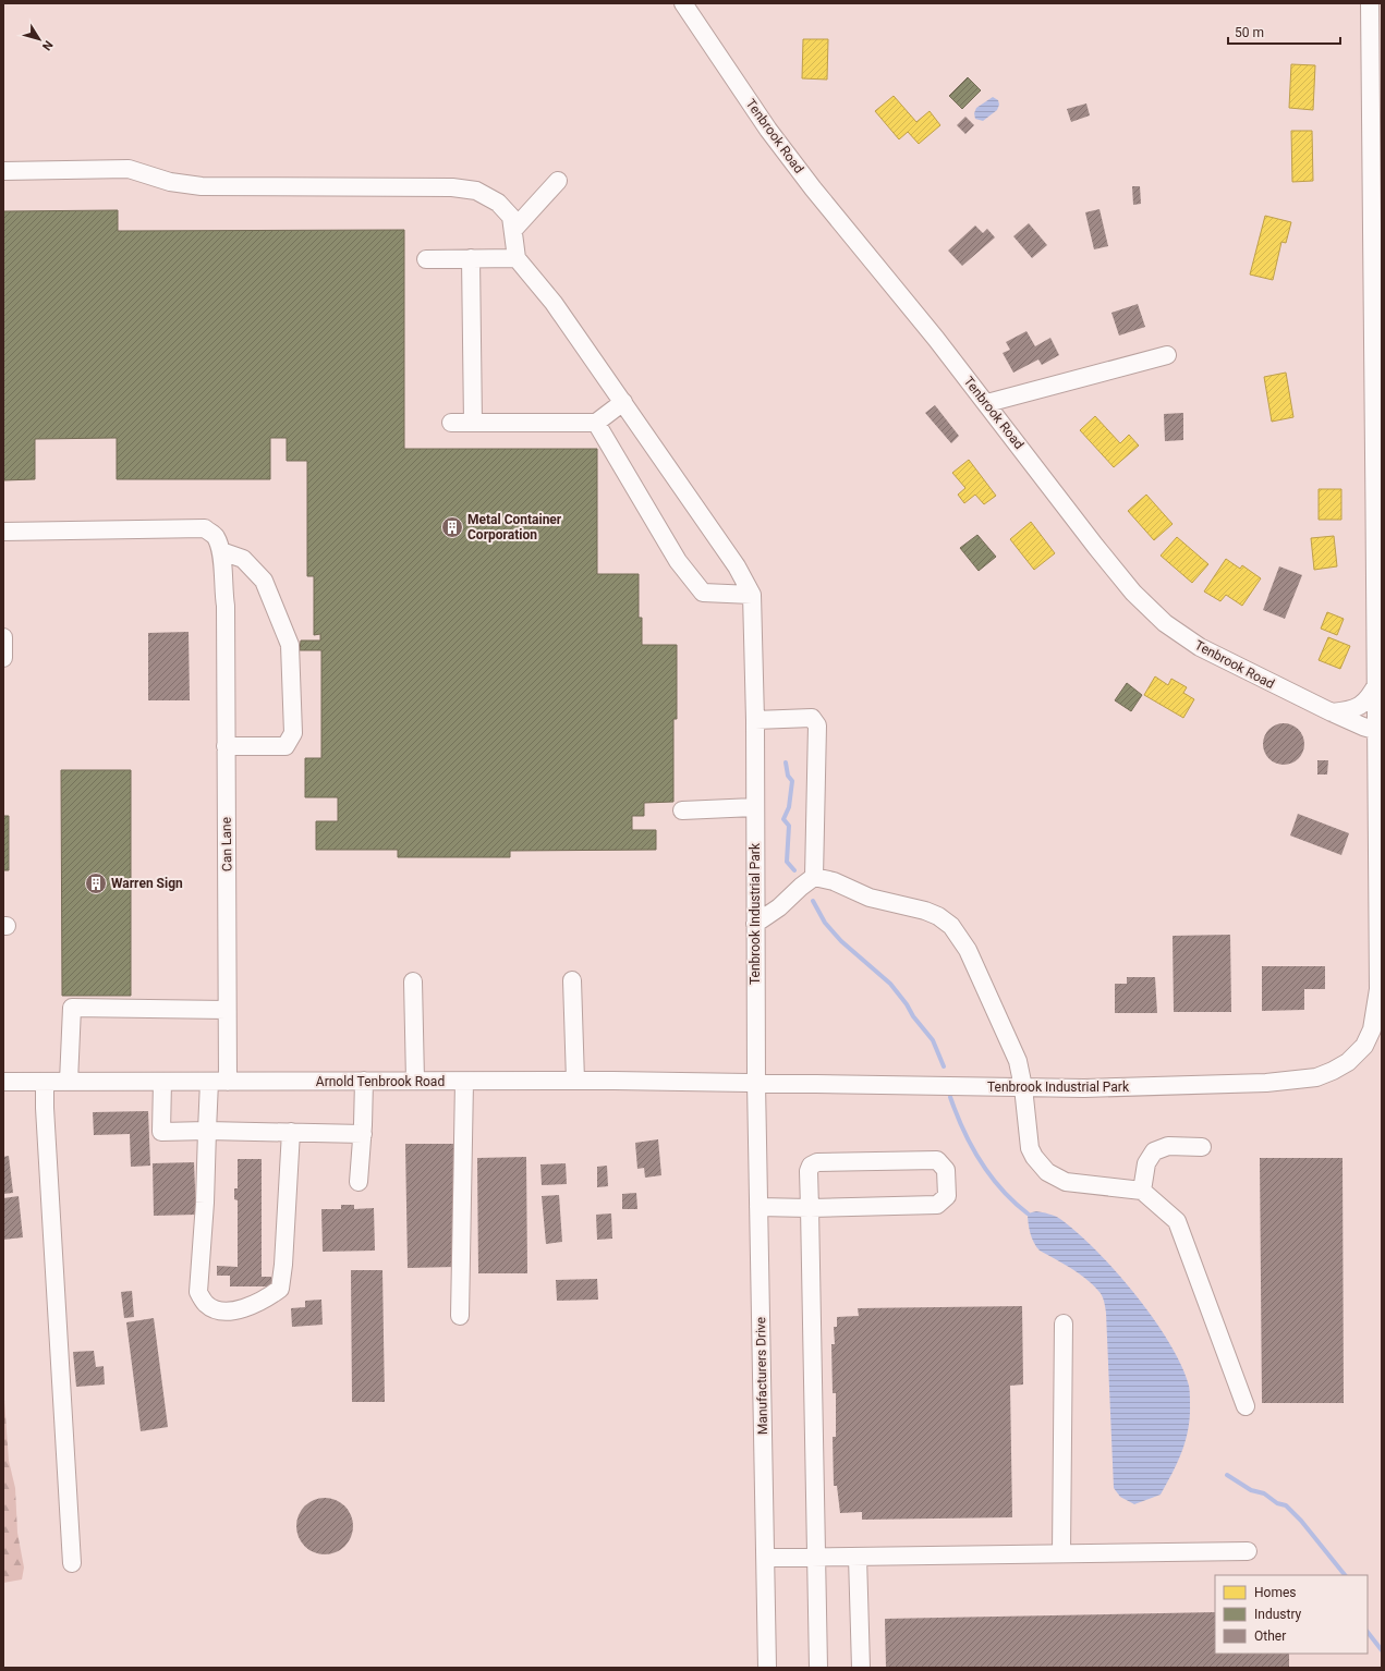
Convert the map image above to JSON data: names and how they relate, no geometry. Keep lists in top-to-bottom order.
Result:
{
  "streets": {
    "street": [
      "Tenbrook Road",
      "Can Lane",
      "Tenbrook Industrial Park",
      "Arnold Tenbrook Road",
      "Manufacturers Drive"
    ]
  },
  "crossings": [
    ["Tenbrook Road", "Tenbrook Industrial Park"],
    ["Can Lane", "Arnold Tenbrook Road"],
    ["Tenbrook Industrial Park", "Arnold Tenbrook Road"],
    ["Tenbrook Industrial Park", "Manufacturers Drive"],
    ["Arnold Tenbrook Road", "Manufacturers Drive"]
  ],
  "places": {
    "building": ["Metal Container Corporation", "Warren Sign"]
  },
  "legend": ["Homes", "Industry", "Other"],
  "scale_bar": "50 m",
  "north": "bottom right"
}
